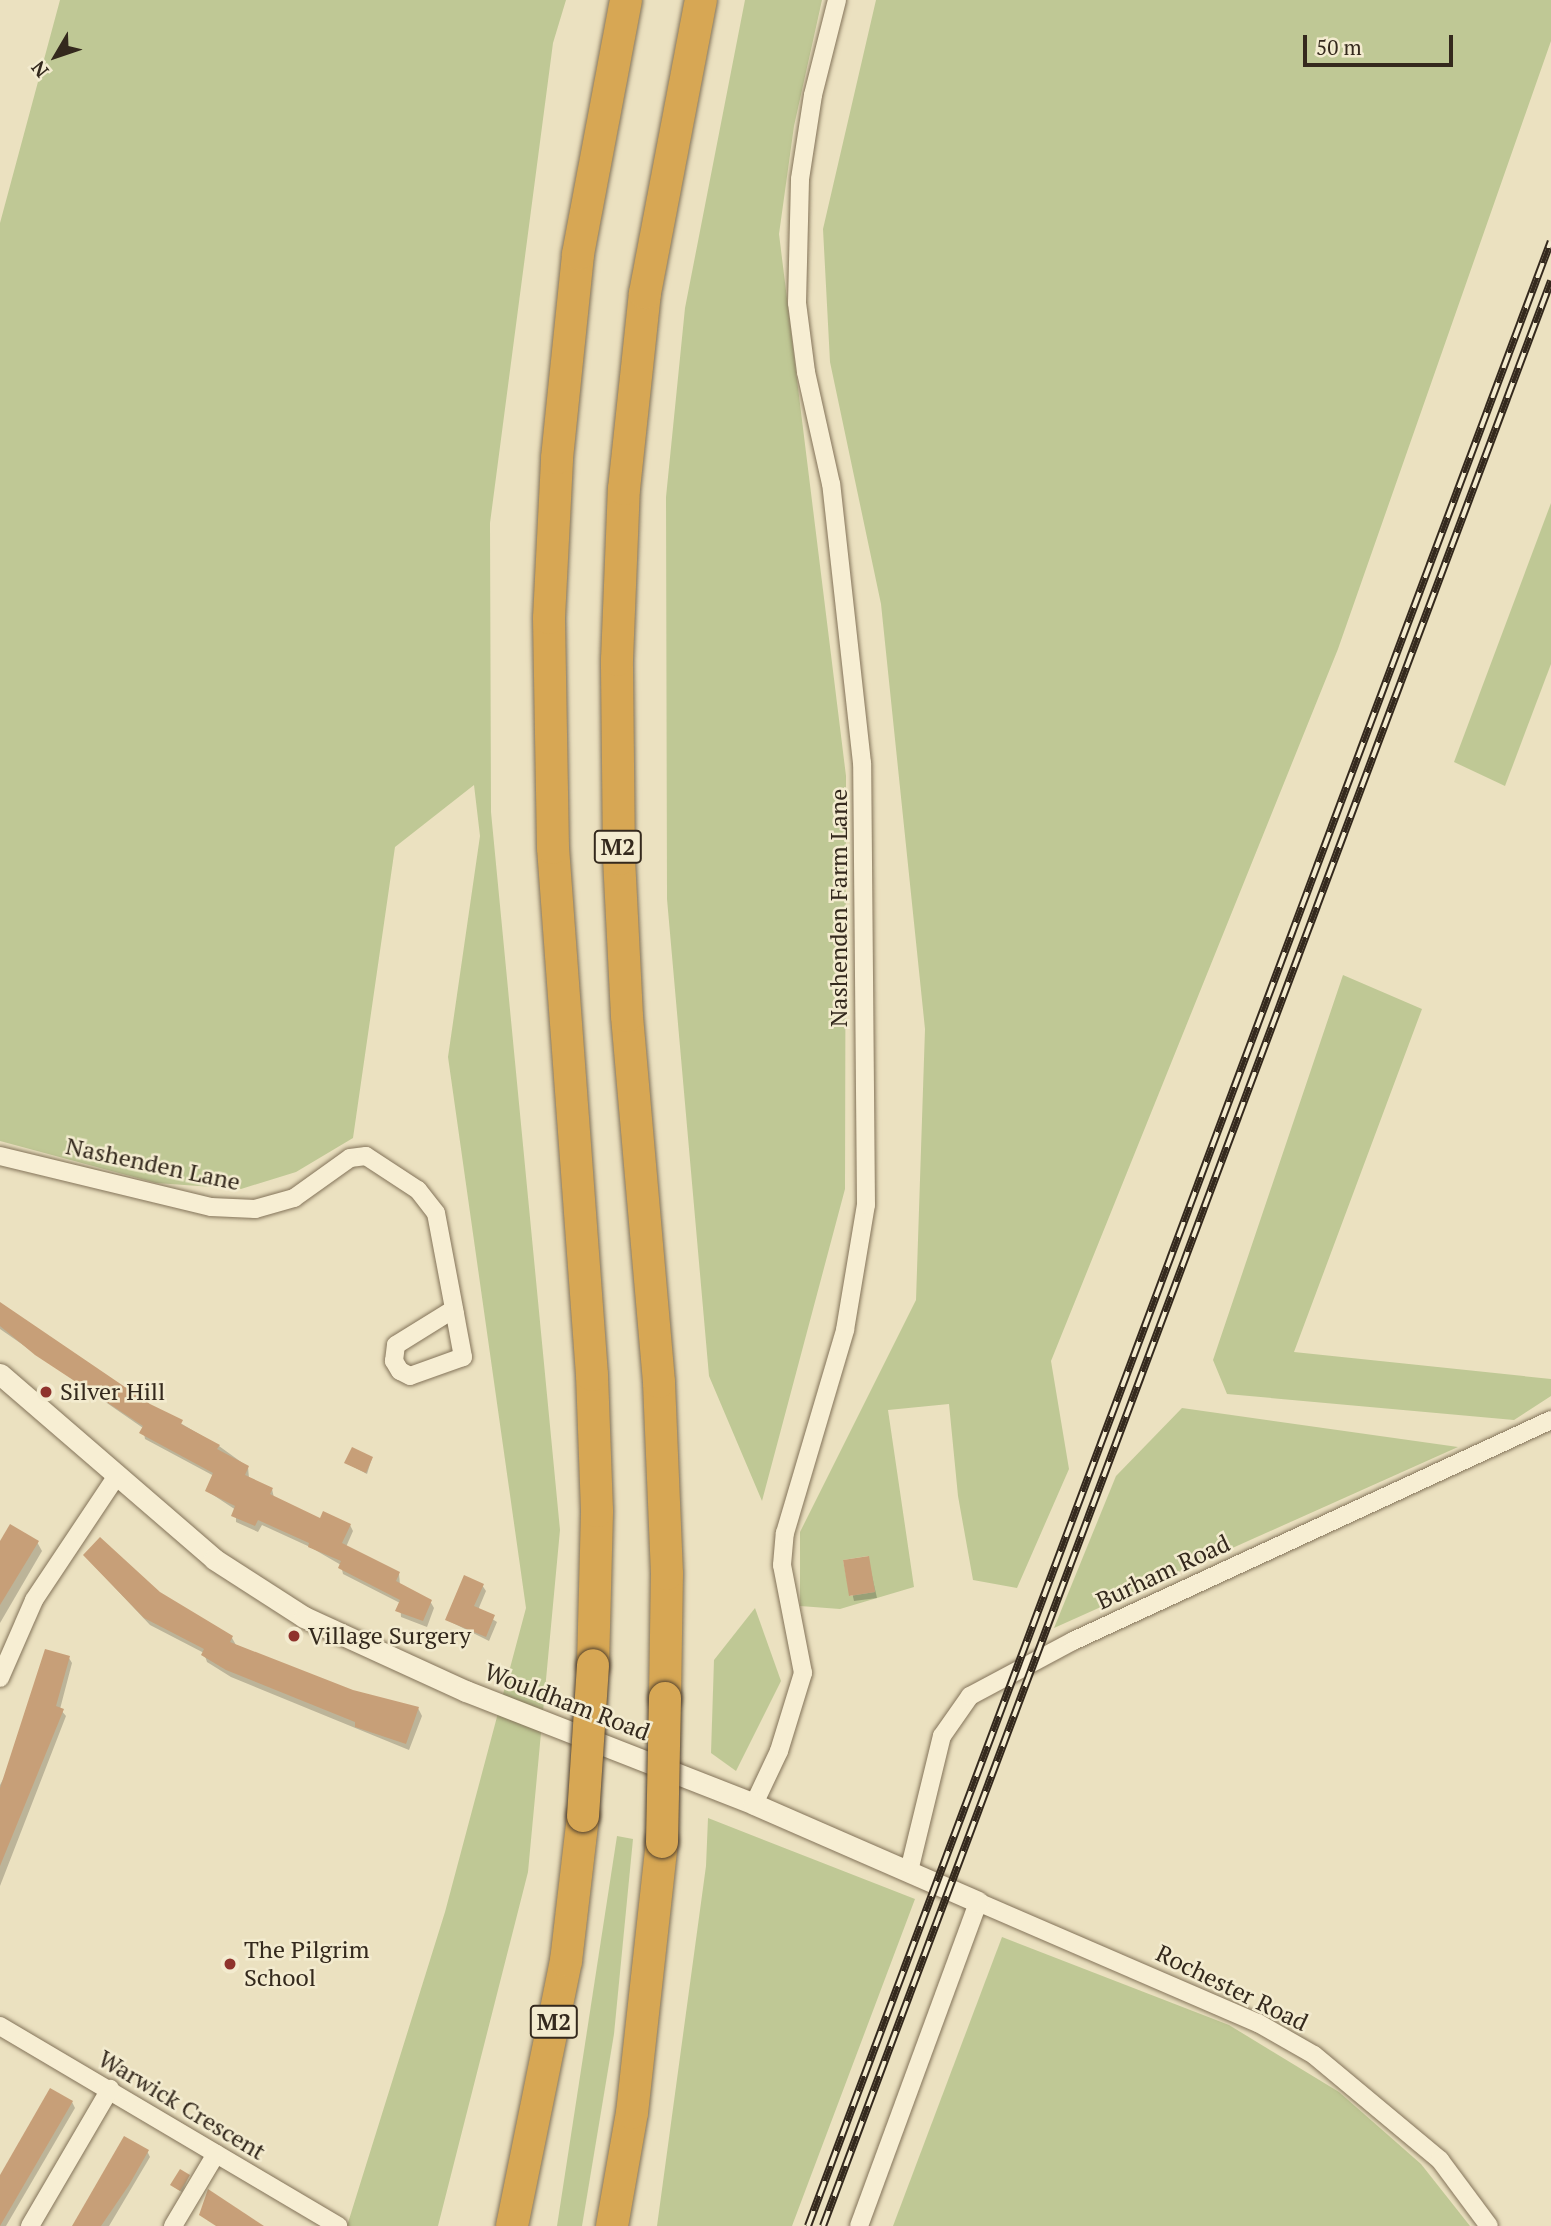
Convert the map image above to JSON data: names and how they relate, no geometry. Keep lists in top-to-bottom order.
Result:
{
  "streets": {
    "highway": ["M2"],
    "street": [
      "Nashenden Farm Lane",
      "Nashenden Lane",
      "Burham Road",
      "Wouldham Road",
      "Rochester Road",
      "Warwick Crescent"
    ]
  },
  "crossings": [
    ["Nashenden Farm Lane", "Wouldham Road"],
    ["Burham Road", "Wouldham Road"],
    ["Wouldham Road", "Rochester Road"]
  ],
  "places": ["Silver Hill", "Village Surgery", "The Pilgrim School"],
  "scale_bar": "50 m",
  "north": "bottom left"
}
